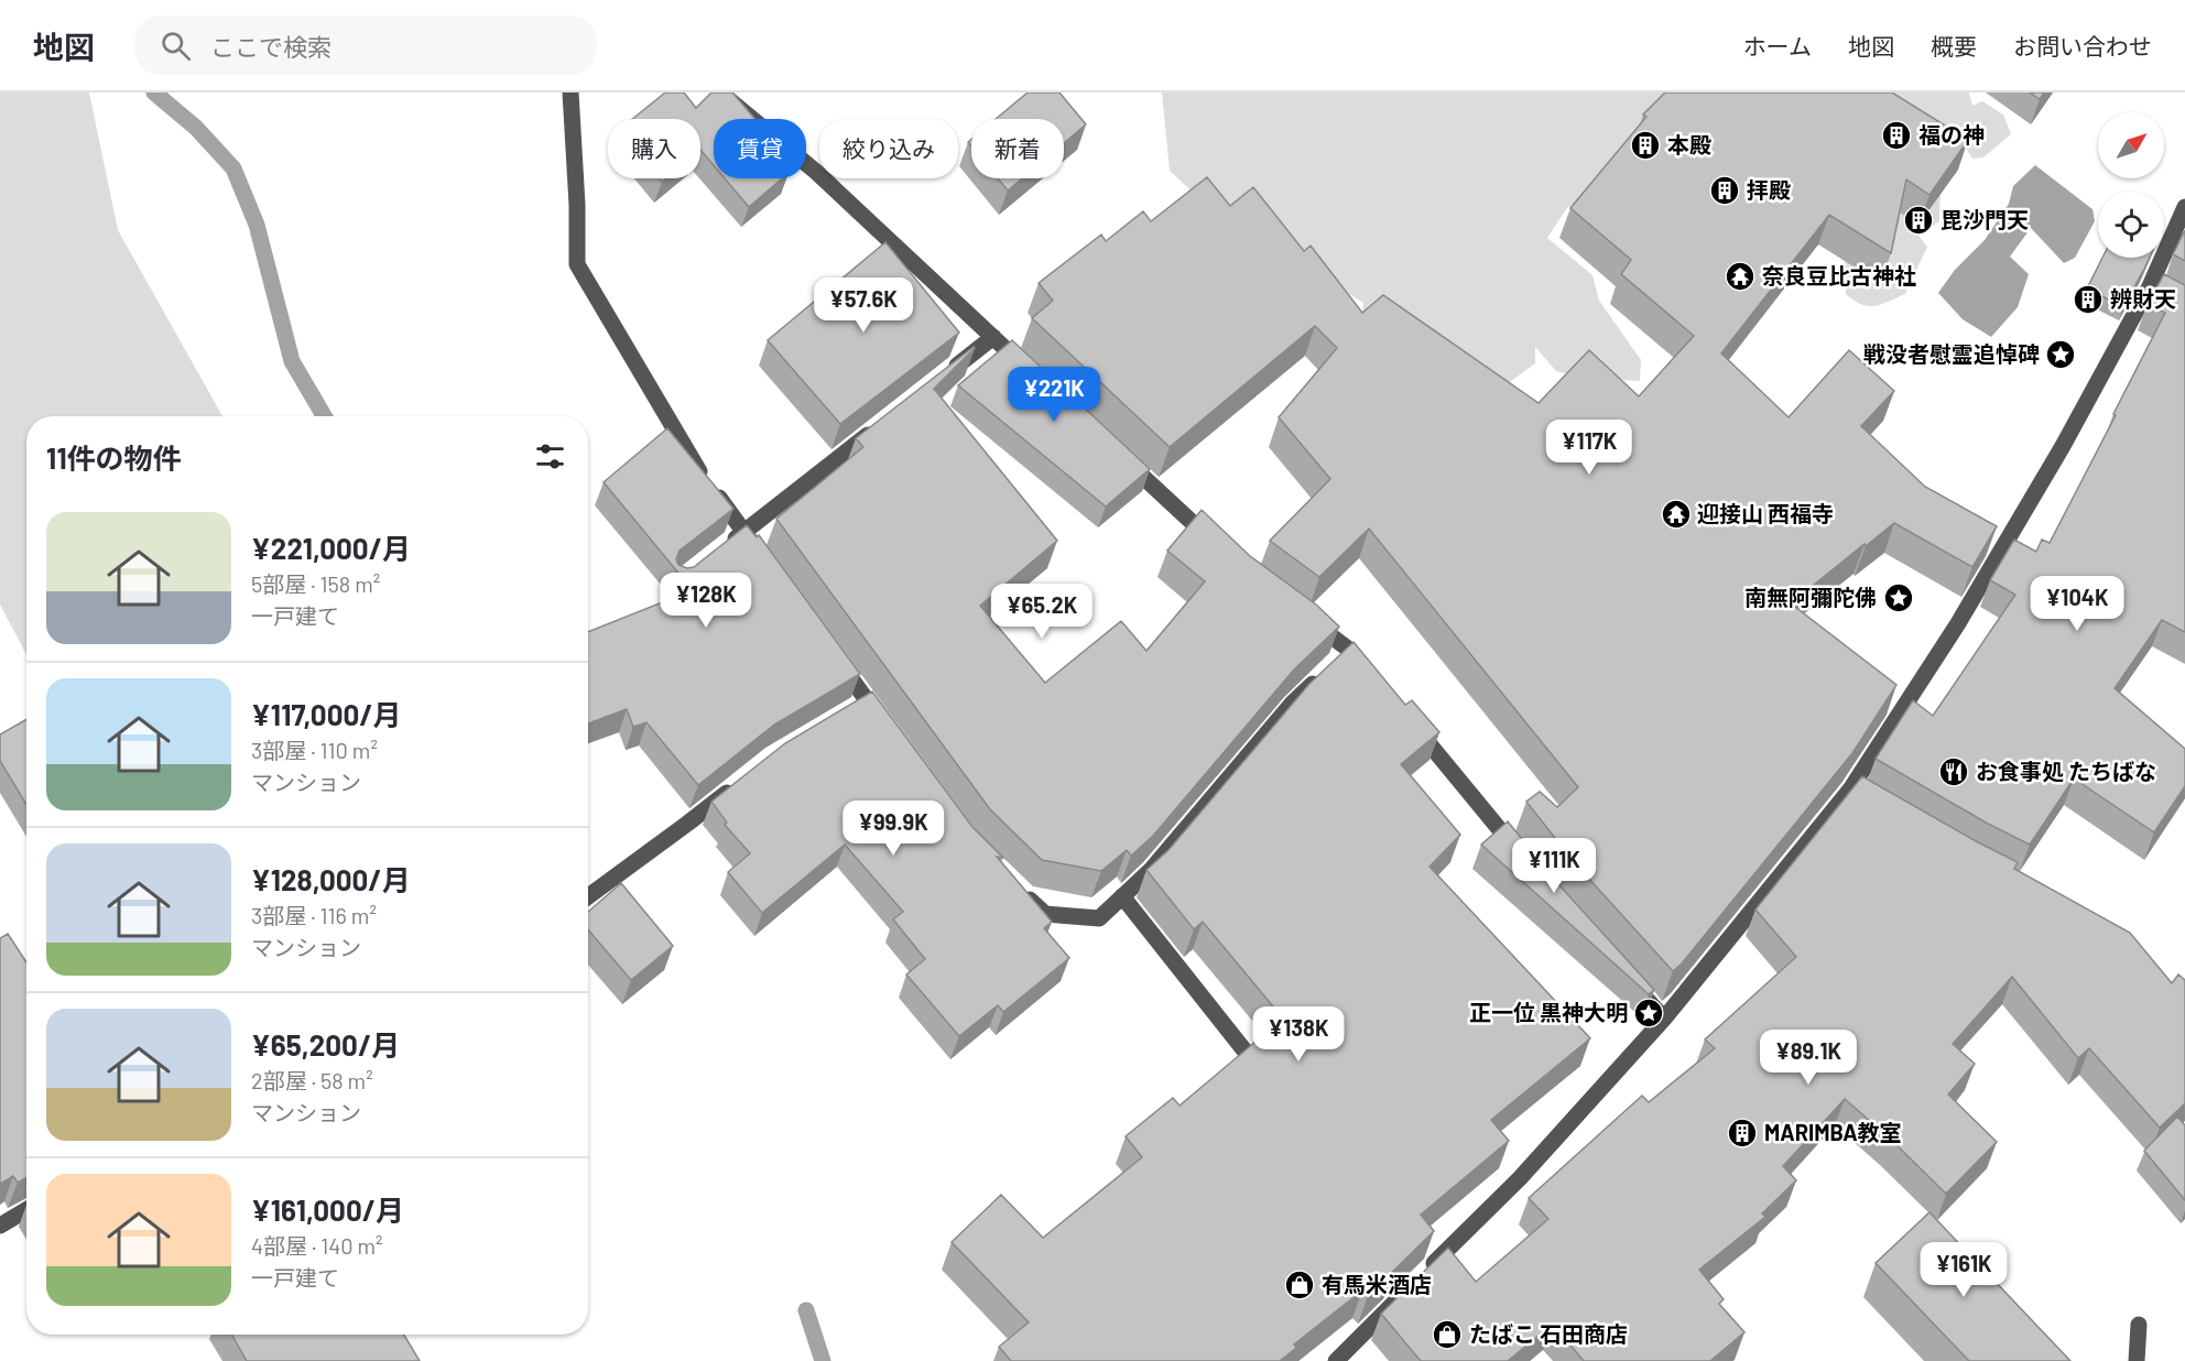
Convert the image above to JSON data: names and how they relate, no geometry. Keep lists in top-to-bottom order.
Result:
{
  "places": {
    "building": [
      "福の神",
      "本殿",
      "拝殿",
      "毘沙門天",
      "辨財天",
      "MARIMBA教室"
    ],
    "temple": ["奈良豆比古神社", "迎接山 西福寺"],
    "place": ["戦没者慰霊追悼碑", "南無阿彌陀佛", "正一位 黒神大明"],
    "restaurant": ["お食事処 たちばな"],
    "shop": ["有馬米酒店", "たばこ 石田商店"]
  },
  "north": "top right",
  "page": {
    "header": "地図",
    "search": "ここで検索",
    "nav": [
      "ホーム",
      "地図",
      "概要",
      "お問い合わせ"
    ],
    "chip": [
      "購入",
      "賃貸",
      "絞り込み",
      "新着"
    ],
    "price": [
      "¥57.6K",
      "¥221K",
      "¥117K",
      "¥128K",
      "¥104K",
      "¥65.2K",
      "¥99.9K",
      "¥111K",
      "¥138K",
      "¥89.1K",
      "¥161K"
    ],
    "heading": "11件の物件",
    "list": [
      {
        "name": "¥221,000/月",
        "note": "5部屋 · 158 m² · 一戸建て"
      },
      {
        "name": "¥117,000/月",
        "note": "3部屋 · 110 m² · マンション"
      },
      {
        "name": "¥128,000/月",
        "note": "3部屋 · 116 m² · マンション"
      },
      {
        "name": "¥65,200/月",
        "note": "2部屋 · 58 m² · マンション"
      },
      {
        "name": "¥161,000/月",
        "note": "4部屋 · 140 m² · 一戸建て"
      }
    ]
  }
}
